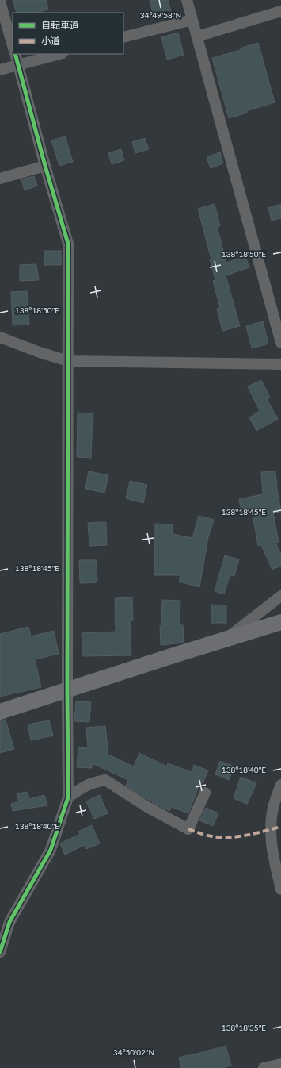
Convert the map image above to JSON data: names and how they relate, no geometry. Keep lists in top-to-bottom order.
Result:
{
  "legend": ["自転車道", "小道"],
  "coordinates": [
    "34°49'58\"N",
    "138°18'50\"E",
    "138°18'45\"E",
    "138°18'40\"E",
    "138°18'35\"E",
    "34°50'02\"N"
  ]
}
